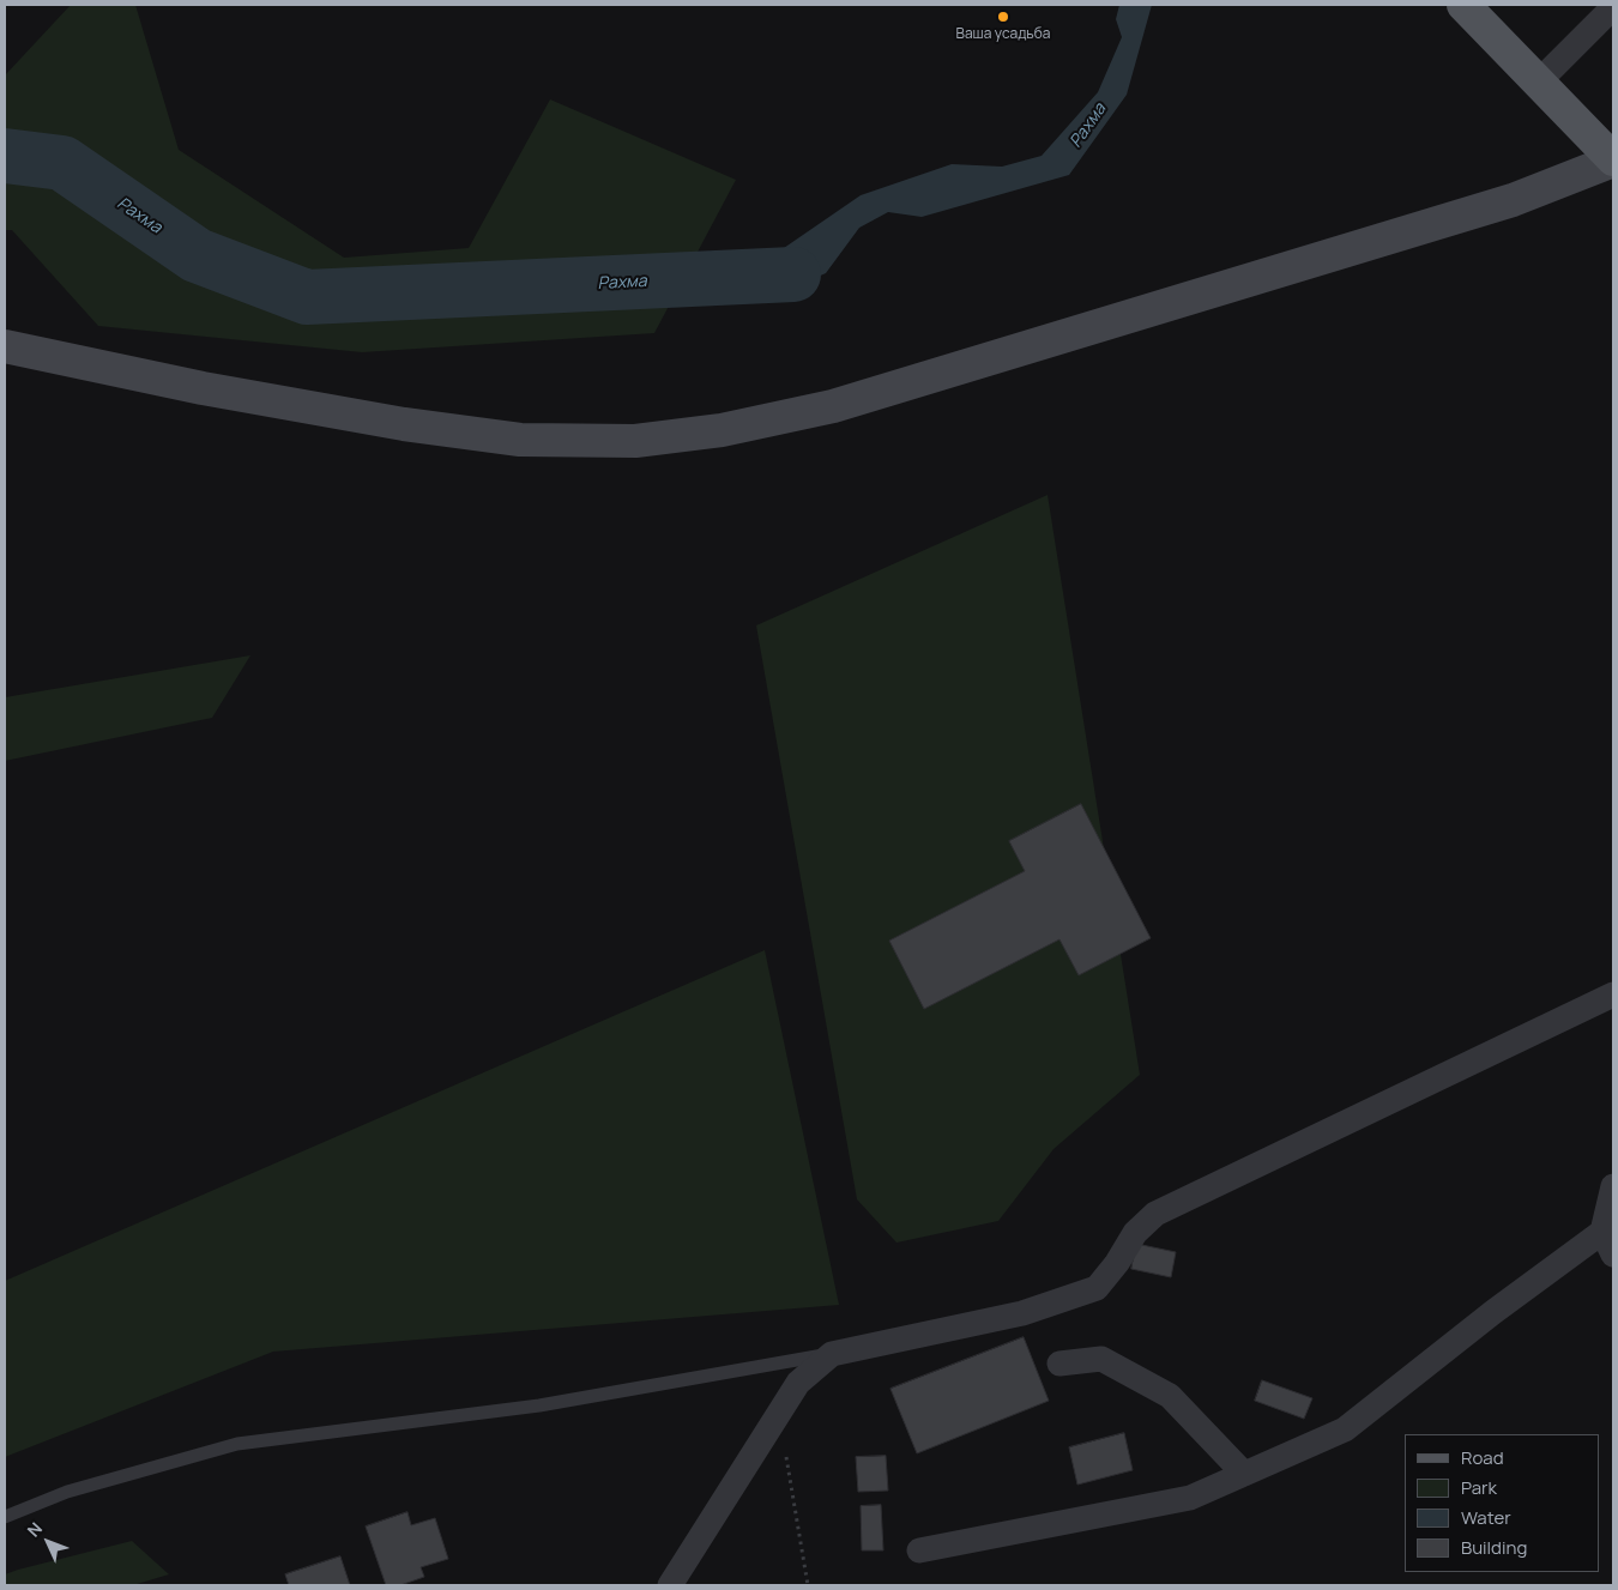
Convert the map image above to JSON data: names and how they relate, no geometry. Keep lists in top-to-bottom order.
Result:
{
  "water": ["Рахма"],
  "places": ["Ваша усадьба"],
  "legend": [
    "Road",
    "Park",
    "Water",
    "Building"
  ],
  "north": "top left"
}
